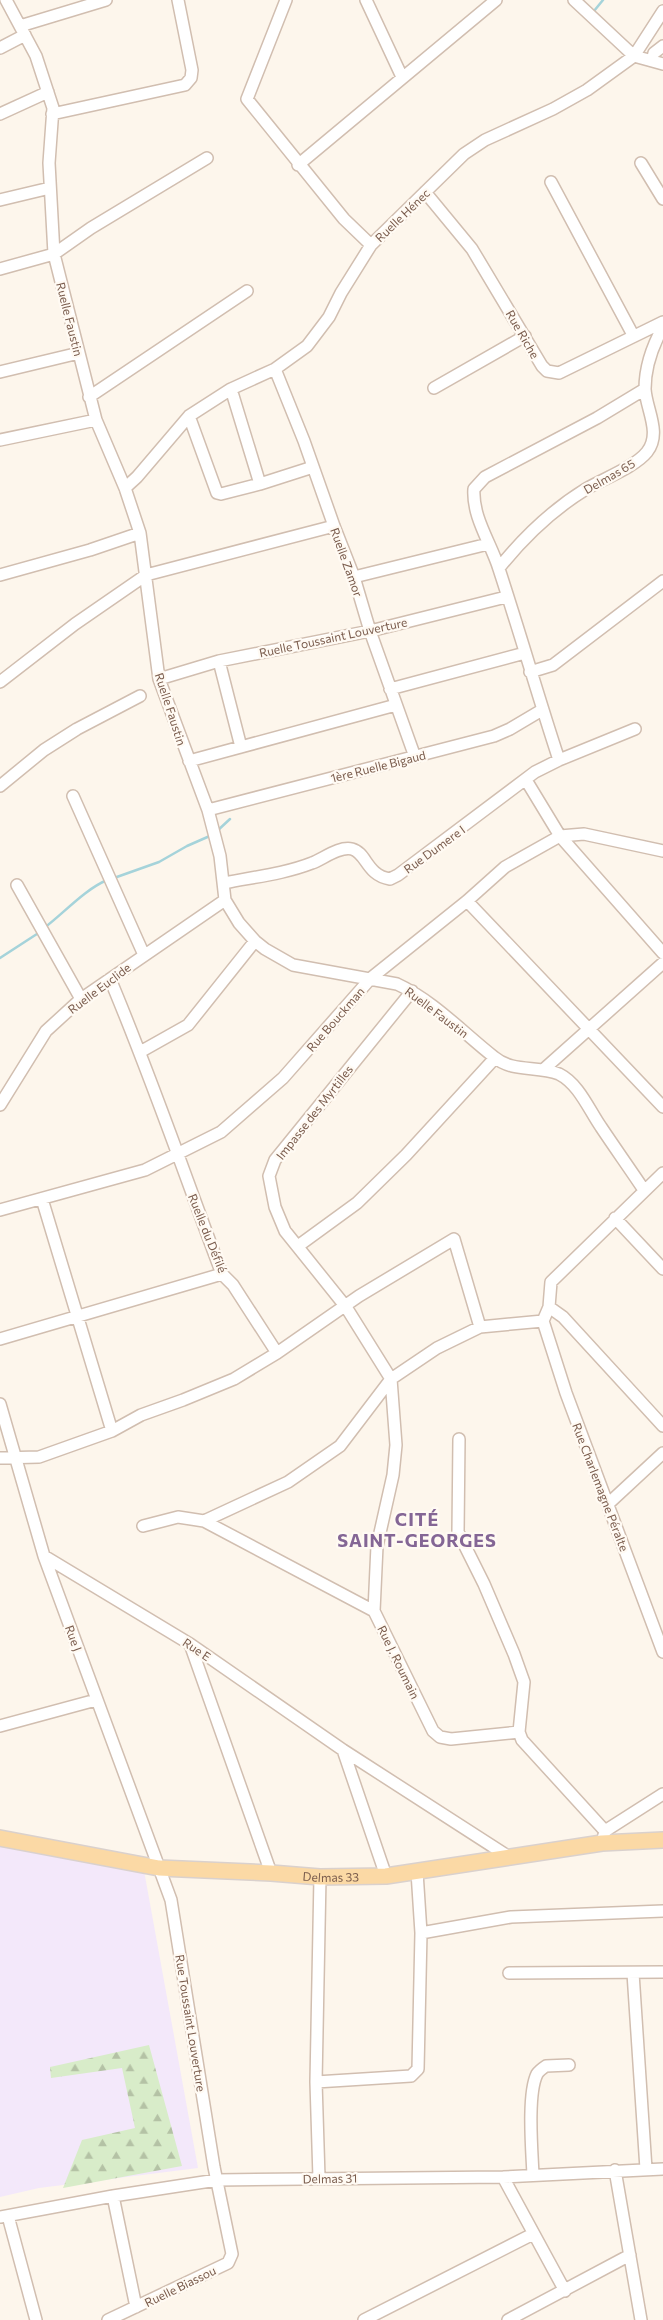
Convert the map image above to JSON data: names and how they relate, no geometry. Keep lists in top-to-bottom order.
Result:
{
  "streets": {
    "main road": ["Delmas 33"],
    "street": [
      "Ruelle Hénec",
      "Ruelle Faustin",
      "Rue Riche",
      "Delmas 65",
      "Ruelle Zamor",
      "Ruelle Toussaint Louverture",
      "1ère Ruelle Bigaud",
      "Rue Dumere I",
      "Ruelle Euclide",
      "Rue Bouckman",
      "Impasse des Myrtilles",
      "Ruelle du Défilé",
      "Rue Charlemagne Péralte",
      "Rue J",
      "Rue E",
      "Rue J. Roumain",
      "Rue Toussaint Louverture",
      "Delmas 31",
      "Ruelle Biassou"
    ]
  },
  "crossings": [
    ["Ruelle Hénec", "Ruelle Faustin"],
    ["Ruelle Hénec", "Rue Riche"],
    ["Ruelle Hénec", "Ruelle Zamor"],
    ["Ruelle Faustin", "Ruelle Toussaint Louverture"],
    ["Ruelle Faustin", "1ère Ruelle Bigaud"],
    ["Ruelle Faustin", "Rue Dumere I"],
    ["Ruelle Faustin", "Ruelle Euclide"],
    ["Ruelle Faustin", "Rue Bouckman"],
    ["Ruelle Faustin", "Impasse des Myrtilles"],
    ["Ruelle Zamor", "Ruelle Toussaint Louverture"],
    ["Ruelle Zamor", "1ère Ruelle Bigaud"],
    ["Ruelle Euclide", "Ruelle du Défilé"],
    ["Rue Bouckman", "Ruelle du Défilé"],
    ["Rue J", "Rue E"],
    ["Rue J", "Delmas 33"],
    ["Rue J", "Rue Toussaint Louverture"],
    ["Rue E", "Delmas 33"],
    ["Delmas 33", "Rue Toussaint Louverture"],
    ["Rue Toussaint Louverture", "Delmas 31"],
    ["Rue Toussaint Louverture", "Ruelle Biassou"],
    ["Delmas 31", "Ruelle Biassou"]
  ],
  "districts": ["CITÉ SAINT-GEORGES"]
}
